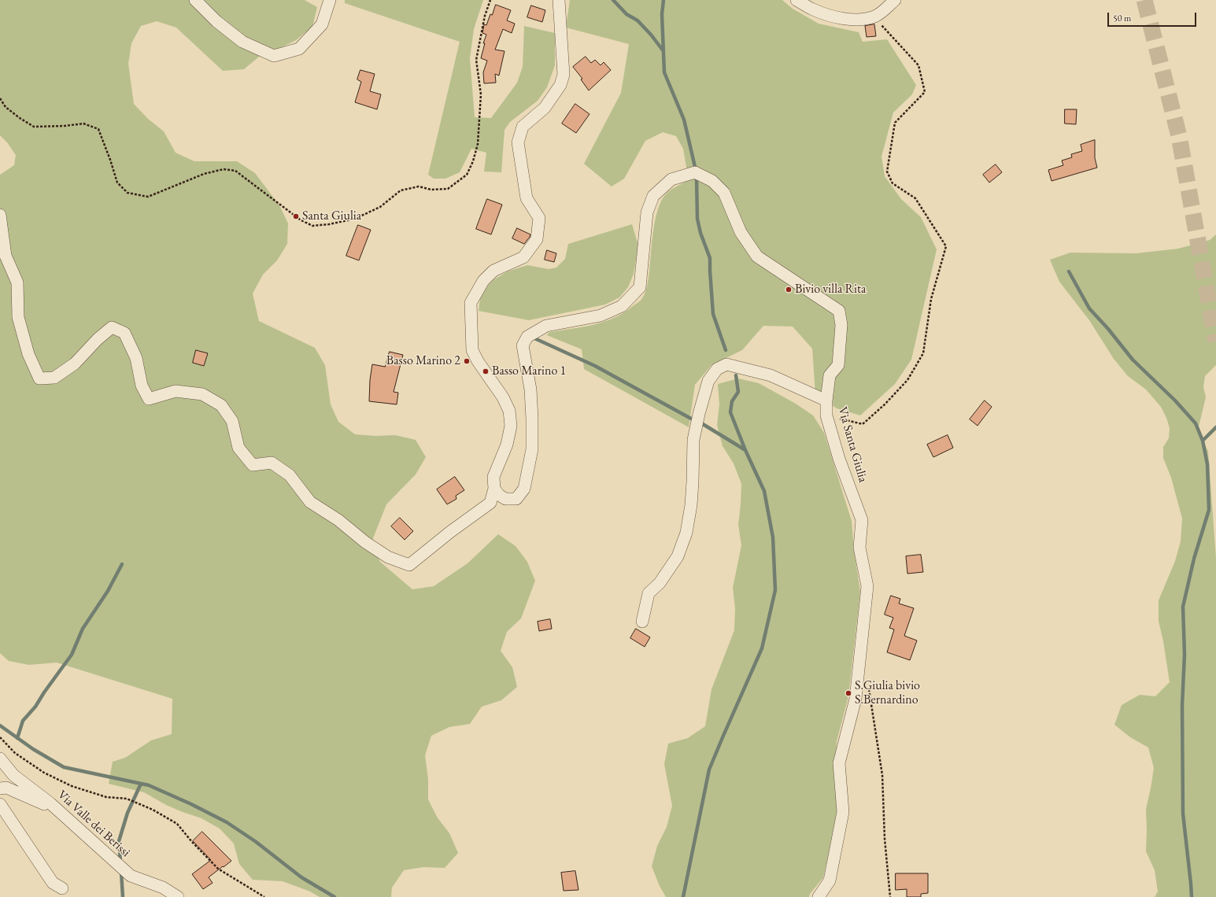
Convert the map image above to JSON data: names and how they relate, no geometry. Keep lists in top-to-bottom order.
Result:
{
  "streets": {
    "street": ["Via Santa Giulia", "Via Valle dei Berissi"]
  },
  "places": [
    "Santa Giulia",
    "Bivio villa Rita",
    "Basso Marino 2",
    "Basso Marino 1",
    "S.Giulia bivio S.Bernardino"
  ],
  "scale_bar": "50 m"
}
